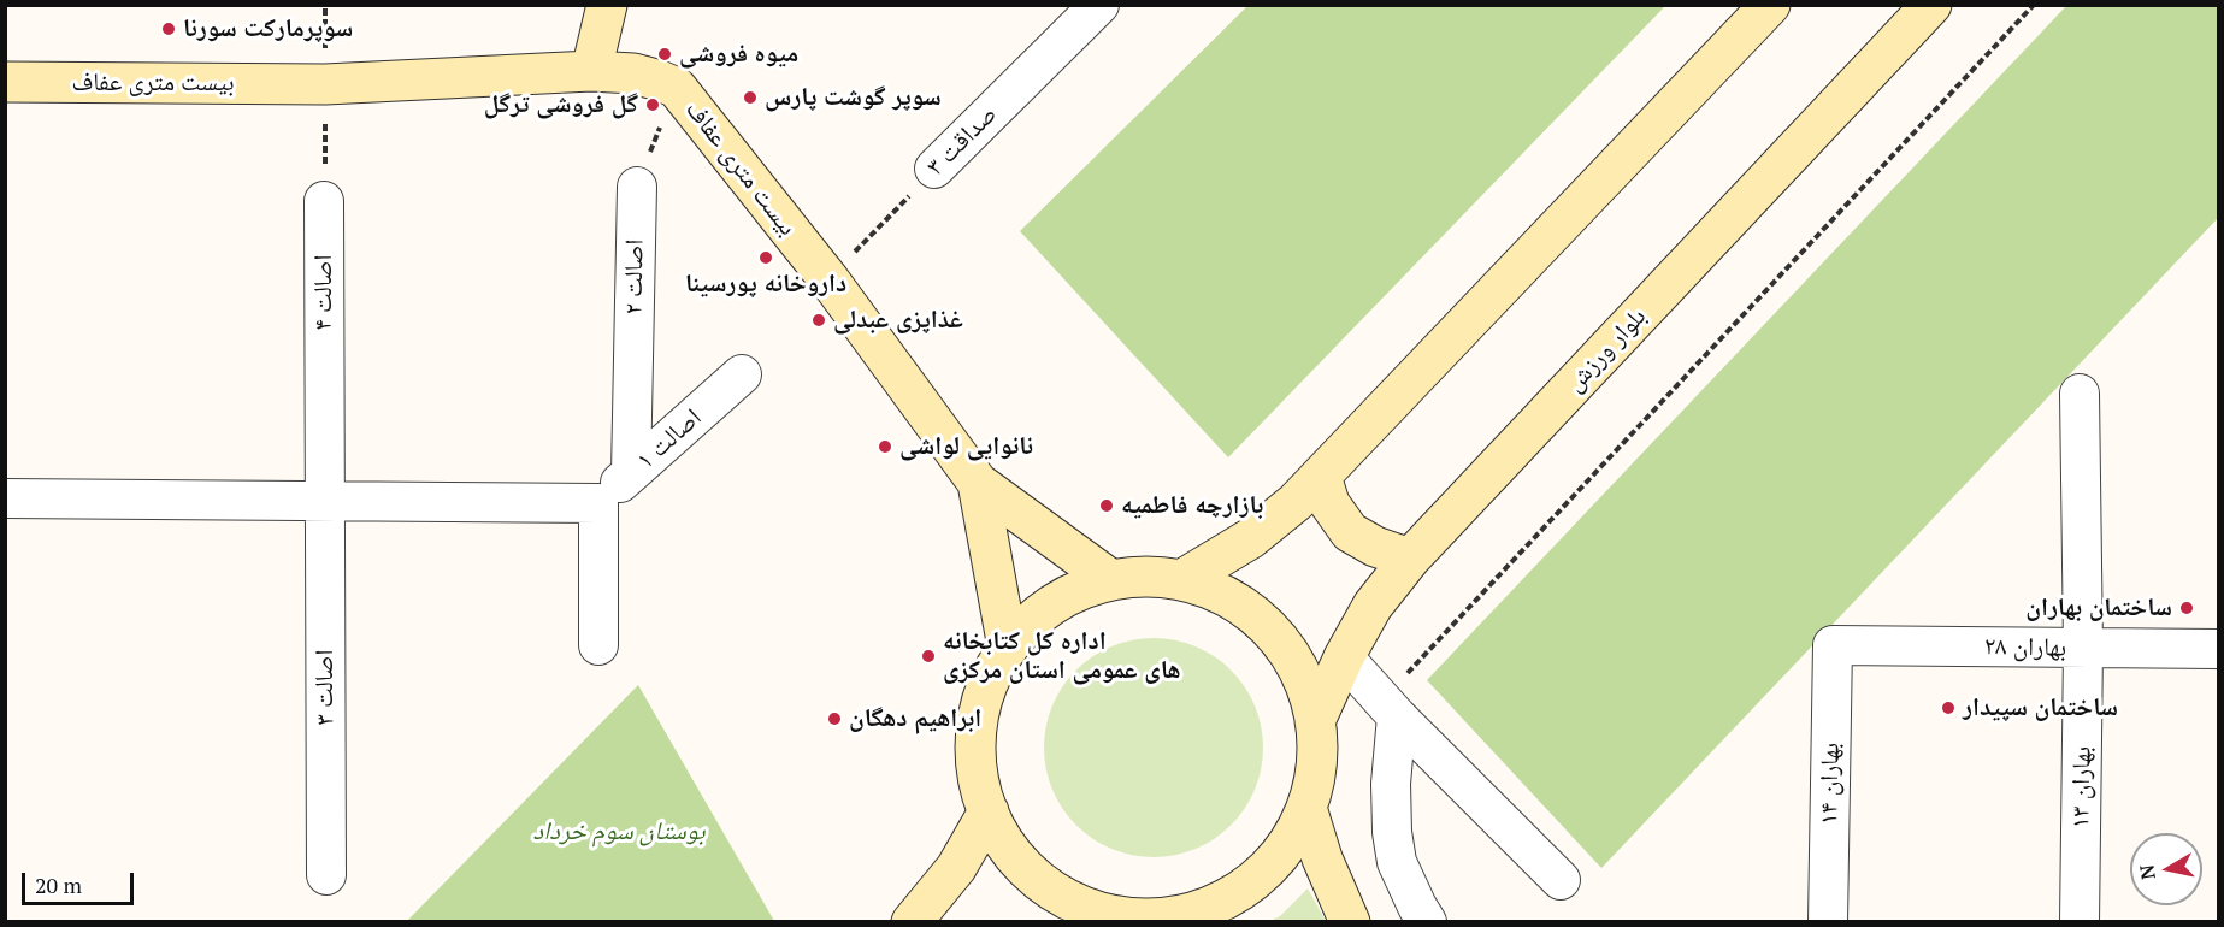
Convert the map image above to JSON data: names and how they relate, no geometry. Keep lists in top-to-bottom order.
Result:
{
  "streets": {
    "main road": ["بیست متری عفاف", "بلوار ورزش"],
    "street": [
      "صداقت ۳",
      "اصالت ۲",
      "اصالت ۴",
      "اصالت ۱",
      "بهاران ۲۸",
      "اصالت ۳",
      "بهاران ۱۴",
      "بهاران ۱۳"
    ]
  },
  "crossings": [
    ["بیست متری عفاف", "صداقت ۳"],
    ["اصالت ۲", "اصالت ۱"],
    ["اصالت ۴", "اصالت ۳"],
    ["بهاران ۲۸", "بهاران ۱۴"],
    ["بهاران ۲۸", "بهاران ۱۳"]
  ],
  "parks": ["بوستان سوم خرداد"],
  "places": [
    "سوپرمارکت سورنا",
    "میوه فروشی",
    "سوپر گوشت پارس",
    "گل فروشی ترگل",
    "داروخانه پورسینا",
    "غذاپزی عبدلی",
    "نانوایی لواشی",
    "بازارچه فاطمیه",
    "ساختمان بهاران",
    "اداره کل کتابخانه های عمومی استان مرکزی",
    "ساختمان سپیدار",
    "ابراهیم دهگان"
  ],
  "scale_bar": "20 m",
  "north": "left"
}
